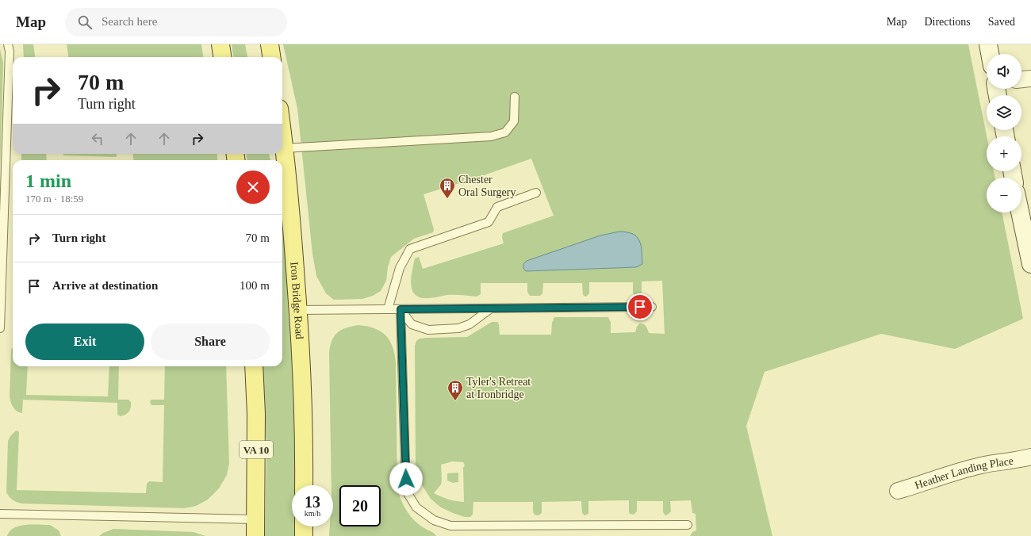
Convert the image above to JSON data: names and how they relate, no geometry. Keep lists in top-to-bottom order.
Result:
{
  "streets": {
    "main road": ["Iron Bridge Road", "VA 10"],
    "street": ["Heather Landing Place"]
  },
  "places": {
    "building": ["Chester Oral Surgery", "Tyler's Retreat at Ironbridge"]
  },
  "page": {
    "header": "Map",
    "search": "Search here",
    "nav": ["Map", "Directions", "Saved"],
    "map_buttons": ["+", "−"],
    "turn": ["70 m", "Turn right"],
    "heading": ["1 min", "170 m · 18:59"],
    "list": [
      {
        "name": "Turn right",
        "value": "70 m"
      },
      {
        "name": "Arrive at destination",
        "value": "100 m"
      }
    ],
    "buttons": ["Exit", "Share"],
    "speed": "13 km/h",
    "limit": "20"
  }
}
